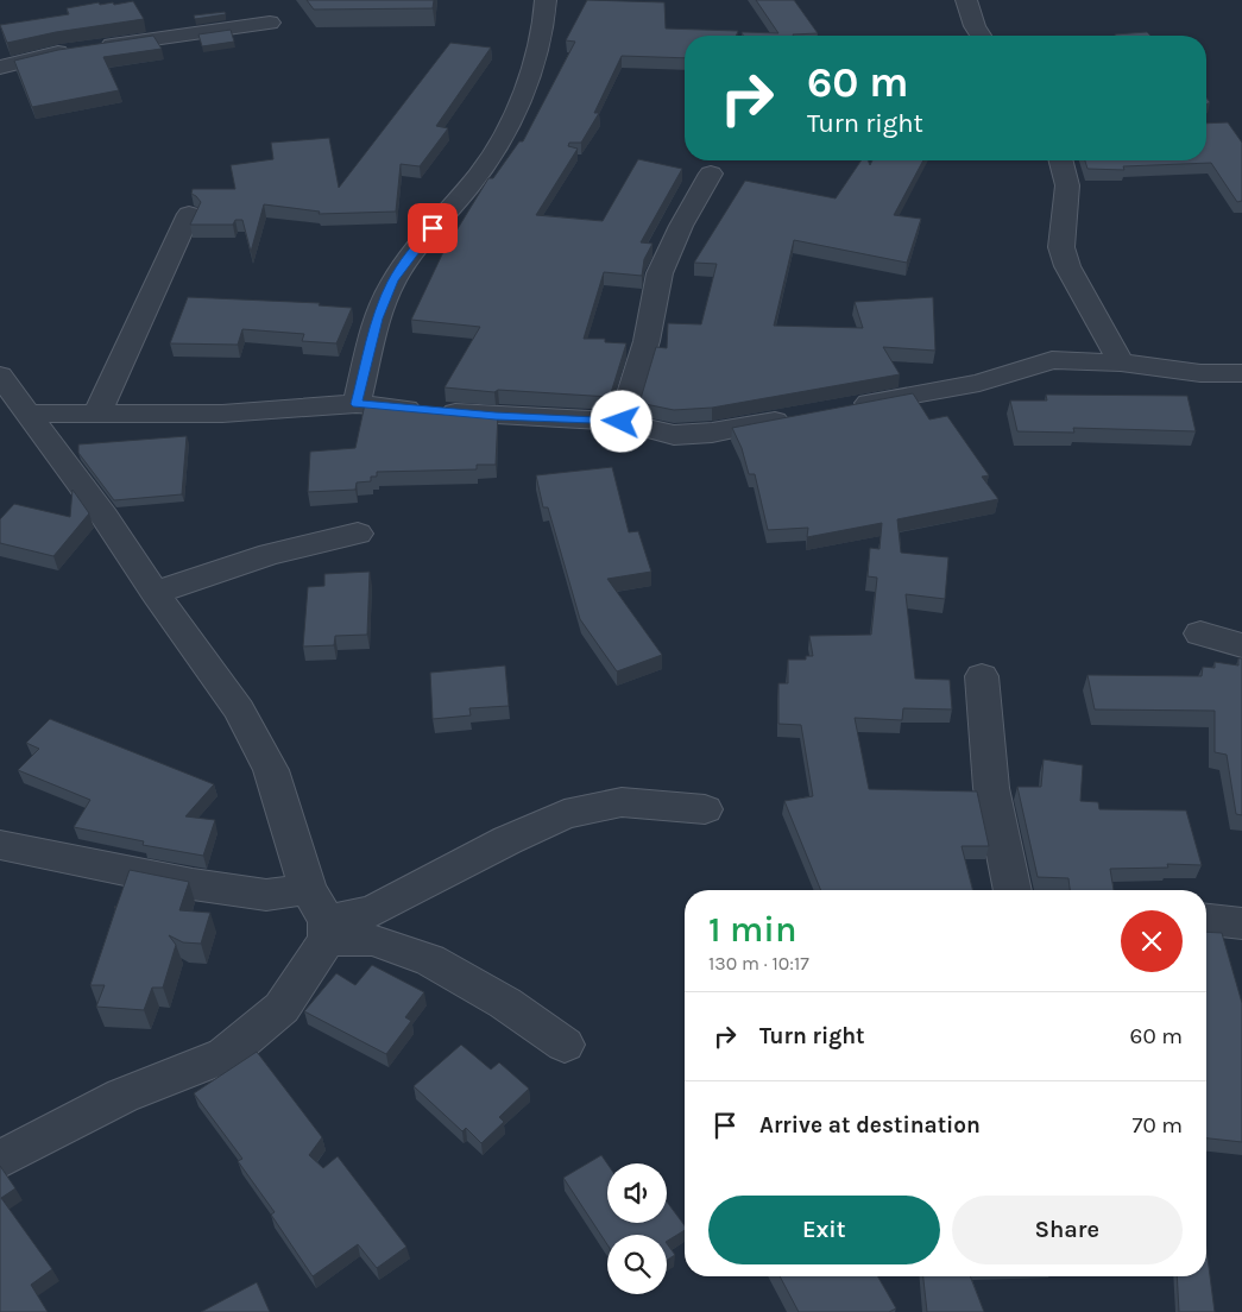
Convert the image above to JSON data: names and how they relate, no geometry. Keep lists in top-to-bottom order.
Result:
{
  "page": {
    "turn": ["60 m", "Turn right"],
    "heading": ["1 min", "130 m · 10:17"],
    "list": [
      {
        "name": "Turn right",
        "value": "60 m"
      },
      {
        "name": "Arrive at destination",
        "value": "70 m"
      }
    ],
    "buttons": ["Exit", "Share"]
  }
}
